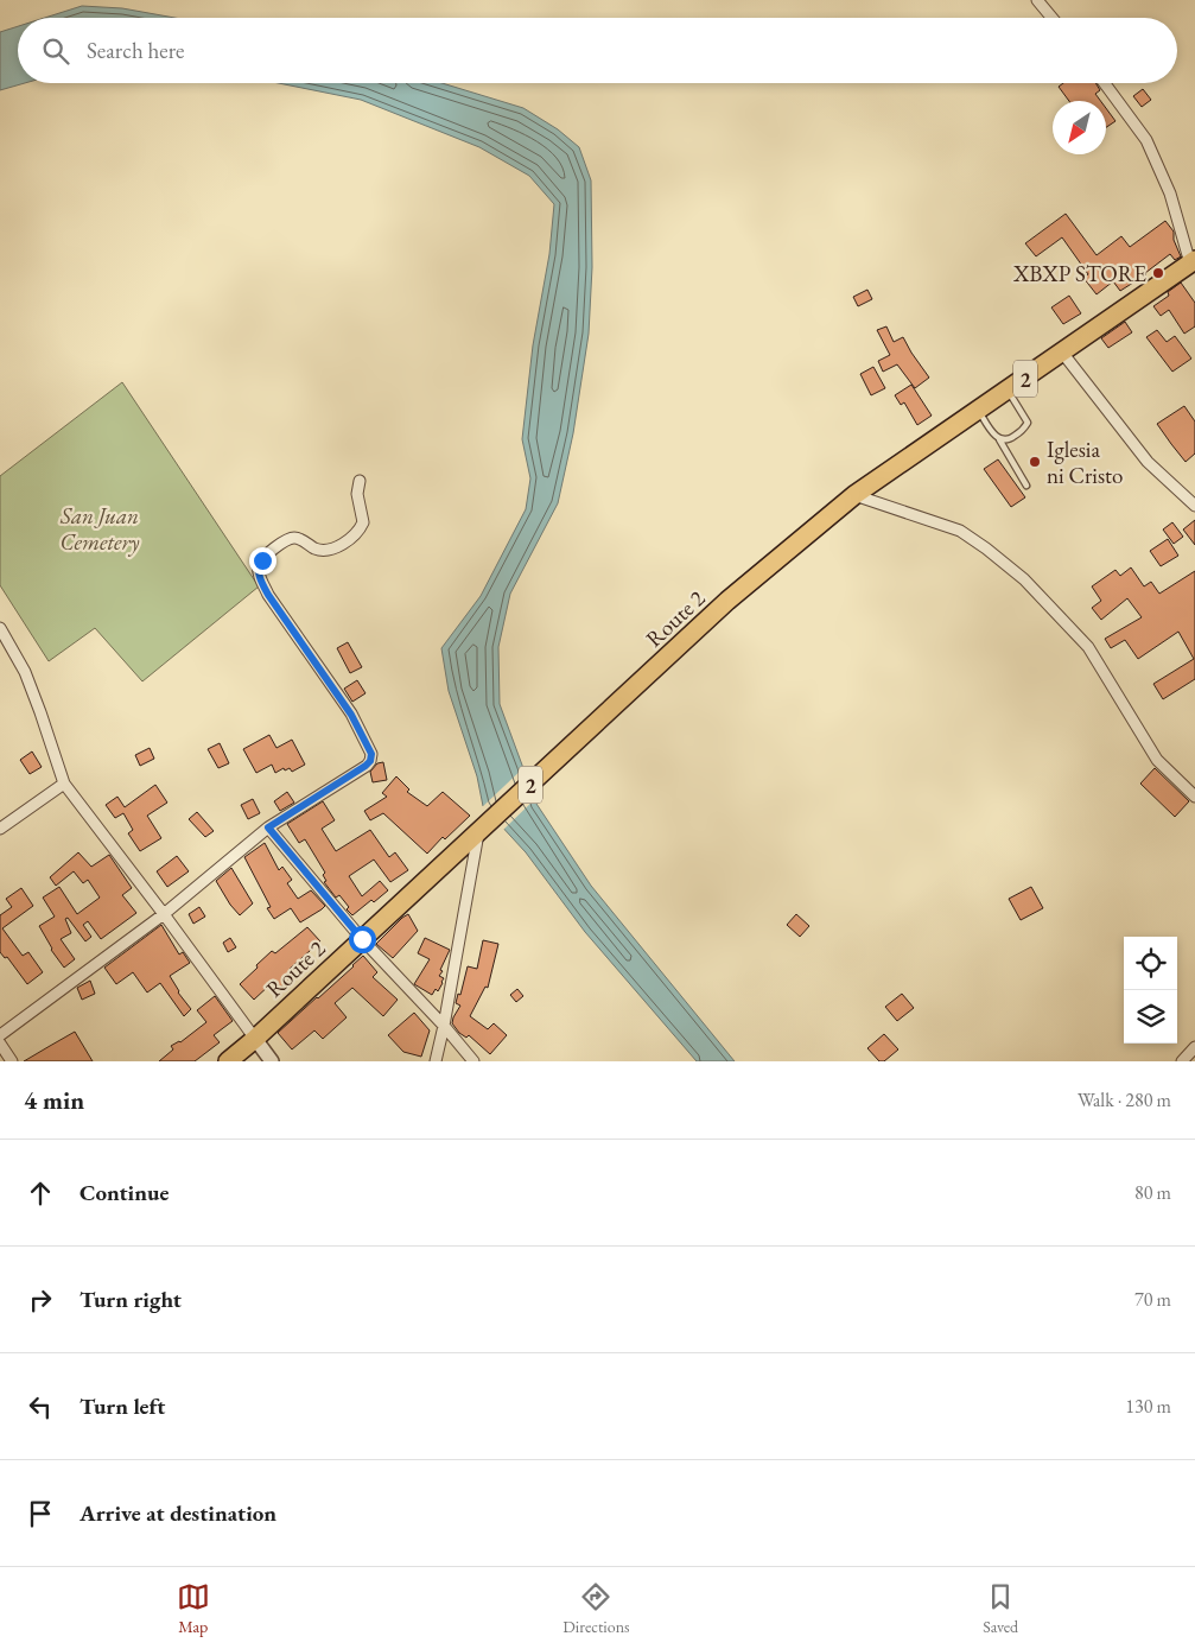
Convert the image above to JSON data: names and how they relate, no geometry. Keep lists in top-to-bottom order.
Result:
{
  "streets": {
    "highway": ["2", "Route 2"]
  },
  "parks": ["San Juan Cemetery"],
  "places": ["XBXP STORE", "Iglesia ni Cristo"],
  "north": "bottom left",
  "page": {
    "search": "Search here",
    "heading": ["4 min", "Walk · 280 m"],
    "list": [
      ["Continue", "80 m"],
      ["Turn right", "70 m"],
      ["Turn left", "130 m"],
      "Arrive at destination"
    ],
    "nav": ["Map", "Directions", "Saved"]
  }
}
